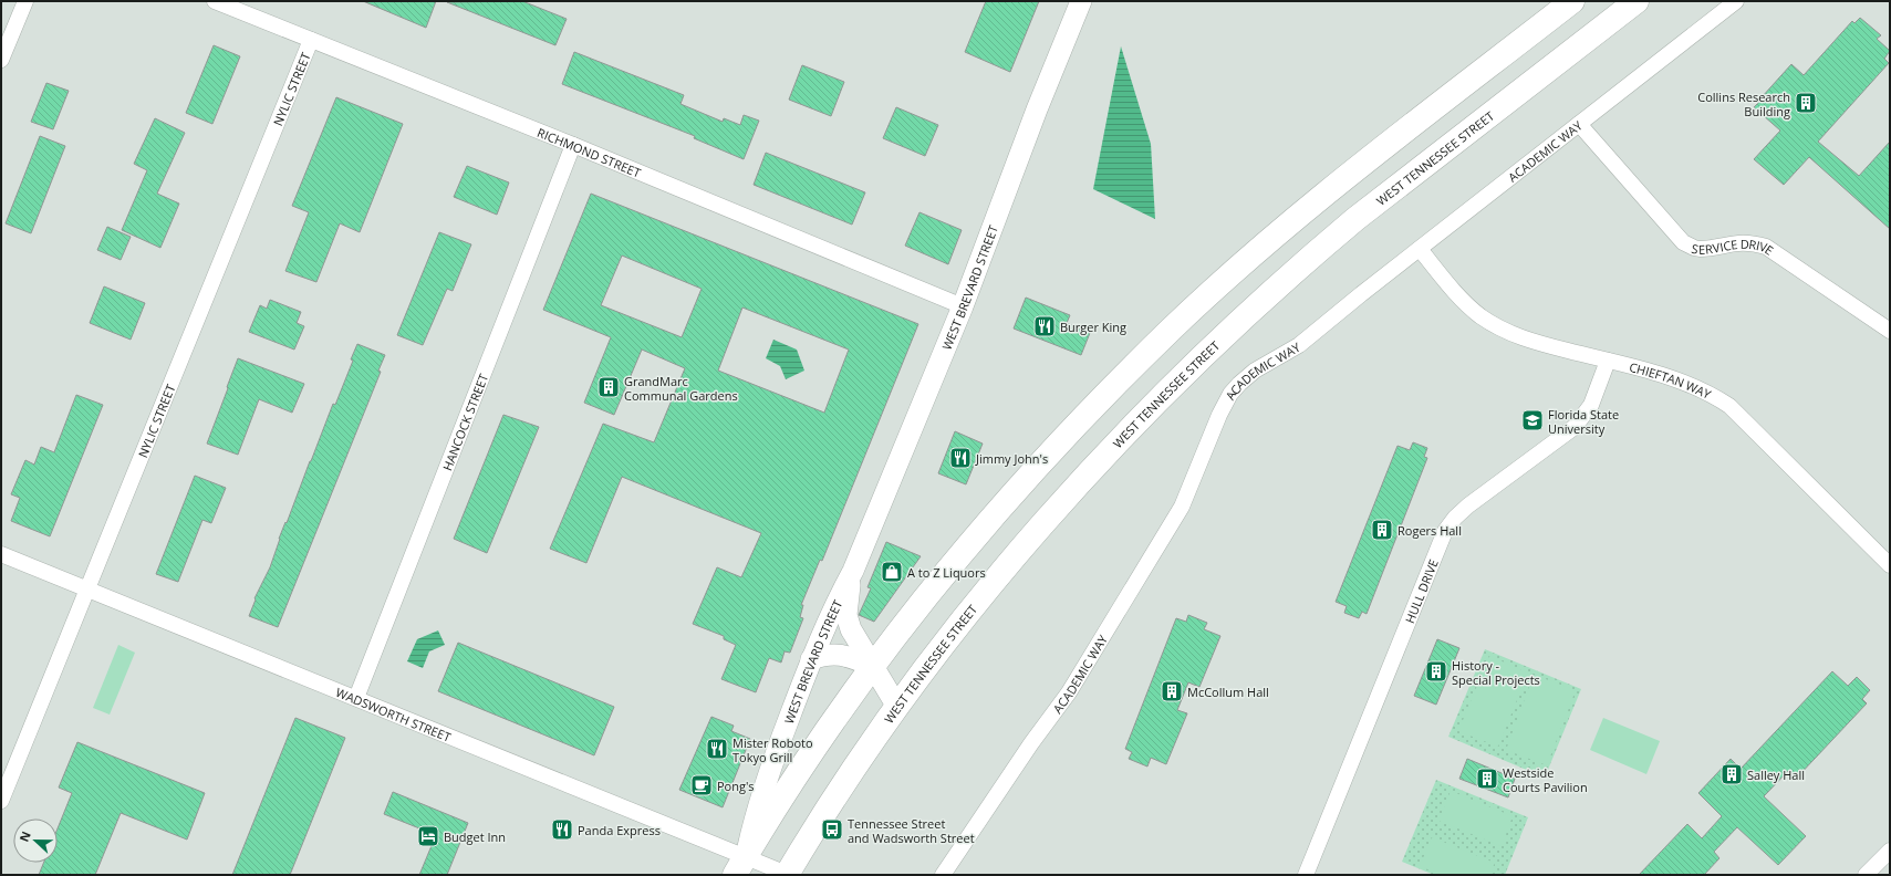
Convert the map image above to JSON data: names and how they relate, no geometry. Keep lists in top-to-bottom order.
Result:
{
  "streets": {
    "main road": ["WEST TENNESSEE STREET"],
    "street": [
      "NYLIC STREET",
      "ACADEMIC WAY",
      "RICHMOND STREET",
      "SERVICE DRIVE",
      "WEST BREVARD STREET",
      "CHIEFTAN WAY",
      "HANCOCK STREET",
      "HULL DRIVE",
      "WADSWORTH STREET"
    ]
  },
  "crossings": [
    ["NYLIC STREET", "RICHMOND STREET"],
    ["NYLIC STREET", "WADSWORTH STREET"],
    ["ACADEMIC WAY", "SERVICE DRIVE"],
    ["ACADEMIC WAY", "CHIEFTAN WAY"],
    ["RICHMOND STREET", "WEST BREVARD STREET"],
    ["RICHMOND STREET", "HANCOCK STREET"],
    ["WEST TENNESSEE STREET", "WEST BREVARD STREET"],
    ["WEST TENNESSEE STREET", "WADSWORTH STREET"],
    ["WEST BREVARD STREET", "WADSWORTH STREET"],
    ["CHIEFTAN WAY", "HULL DRIVE"],
    ["HANCOCK STREET", "WADSWORTH STREET"]
  ],
  "places": {
    "building": [
      "Collins Research Building",
      "GrandMarc Communal Gardens",
      "Rogers Hall",
      "History - Special Projects",
      "McCollum Hall",
      "Salley Hall",
      "Westside Courts Pavilion"
    ],
    "restaurant": [
      "Burger King",
      "Jimmy John's",
      "Mister Roboto Tokyo Grill",
      "Panda Express"
    ],
    "school or university": ["Florida State University"],
    "shop": ["A to Z Liquors"],
    "cafe": ["Pong's"],
    "bus stop": ["Tennessee Street and Wadsworth Street"],
    "hotel": ["Budget Inn"]
  },
  "north": "left"
}
